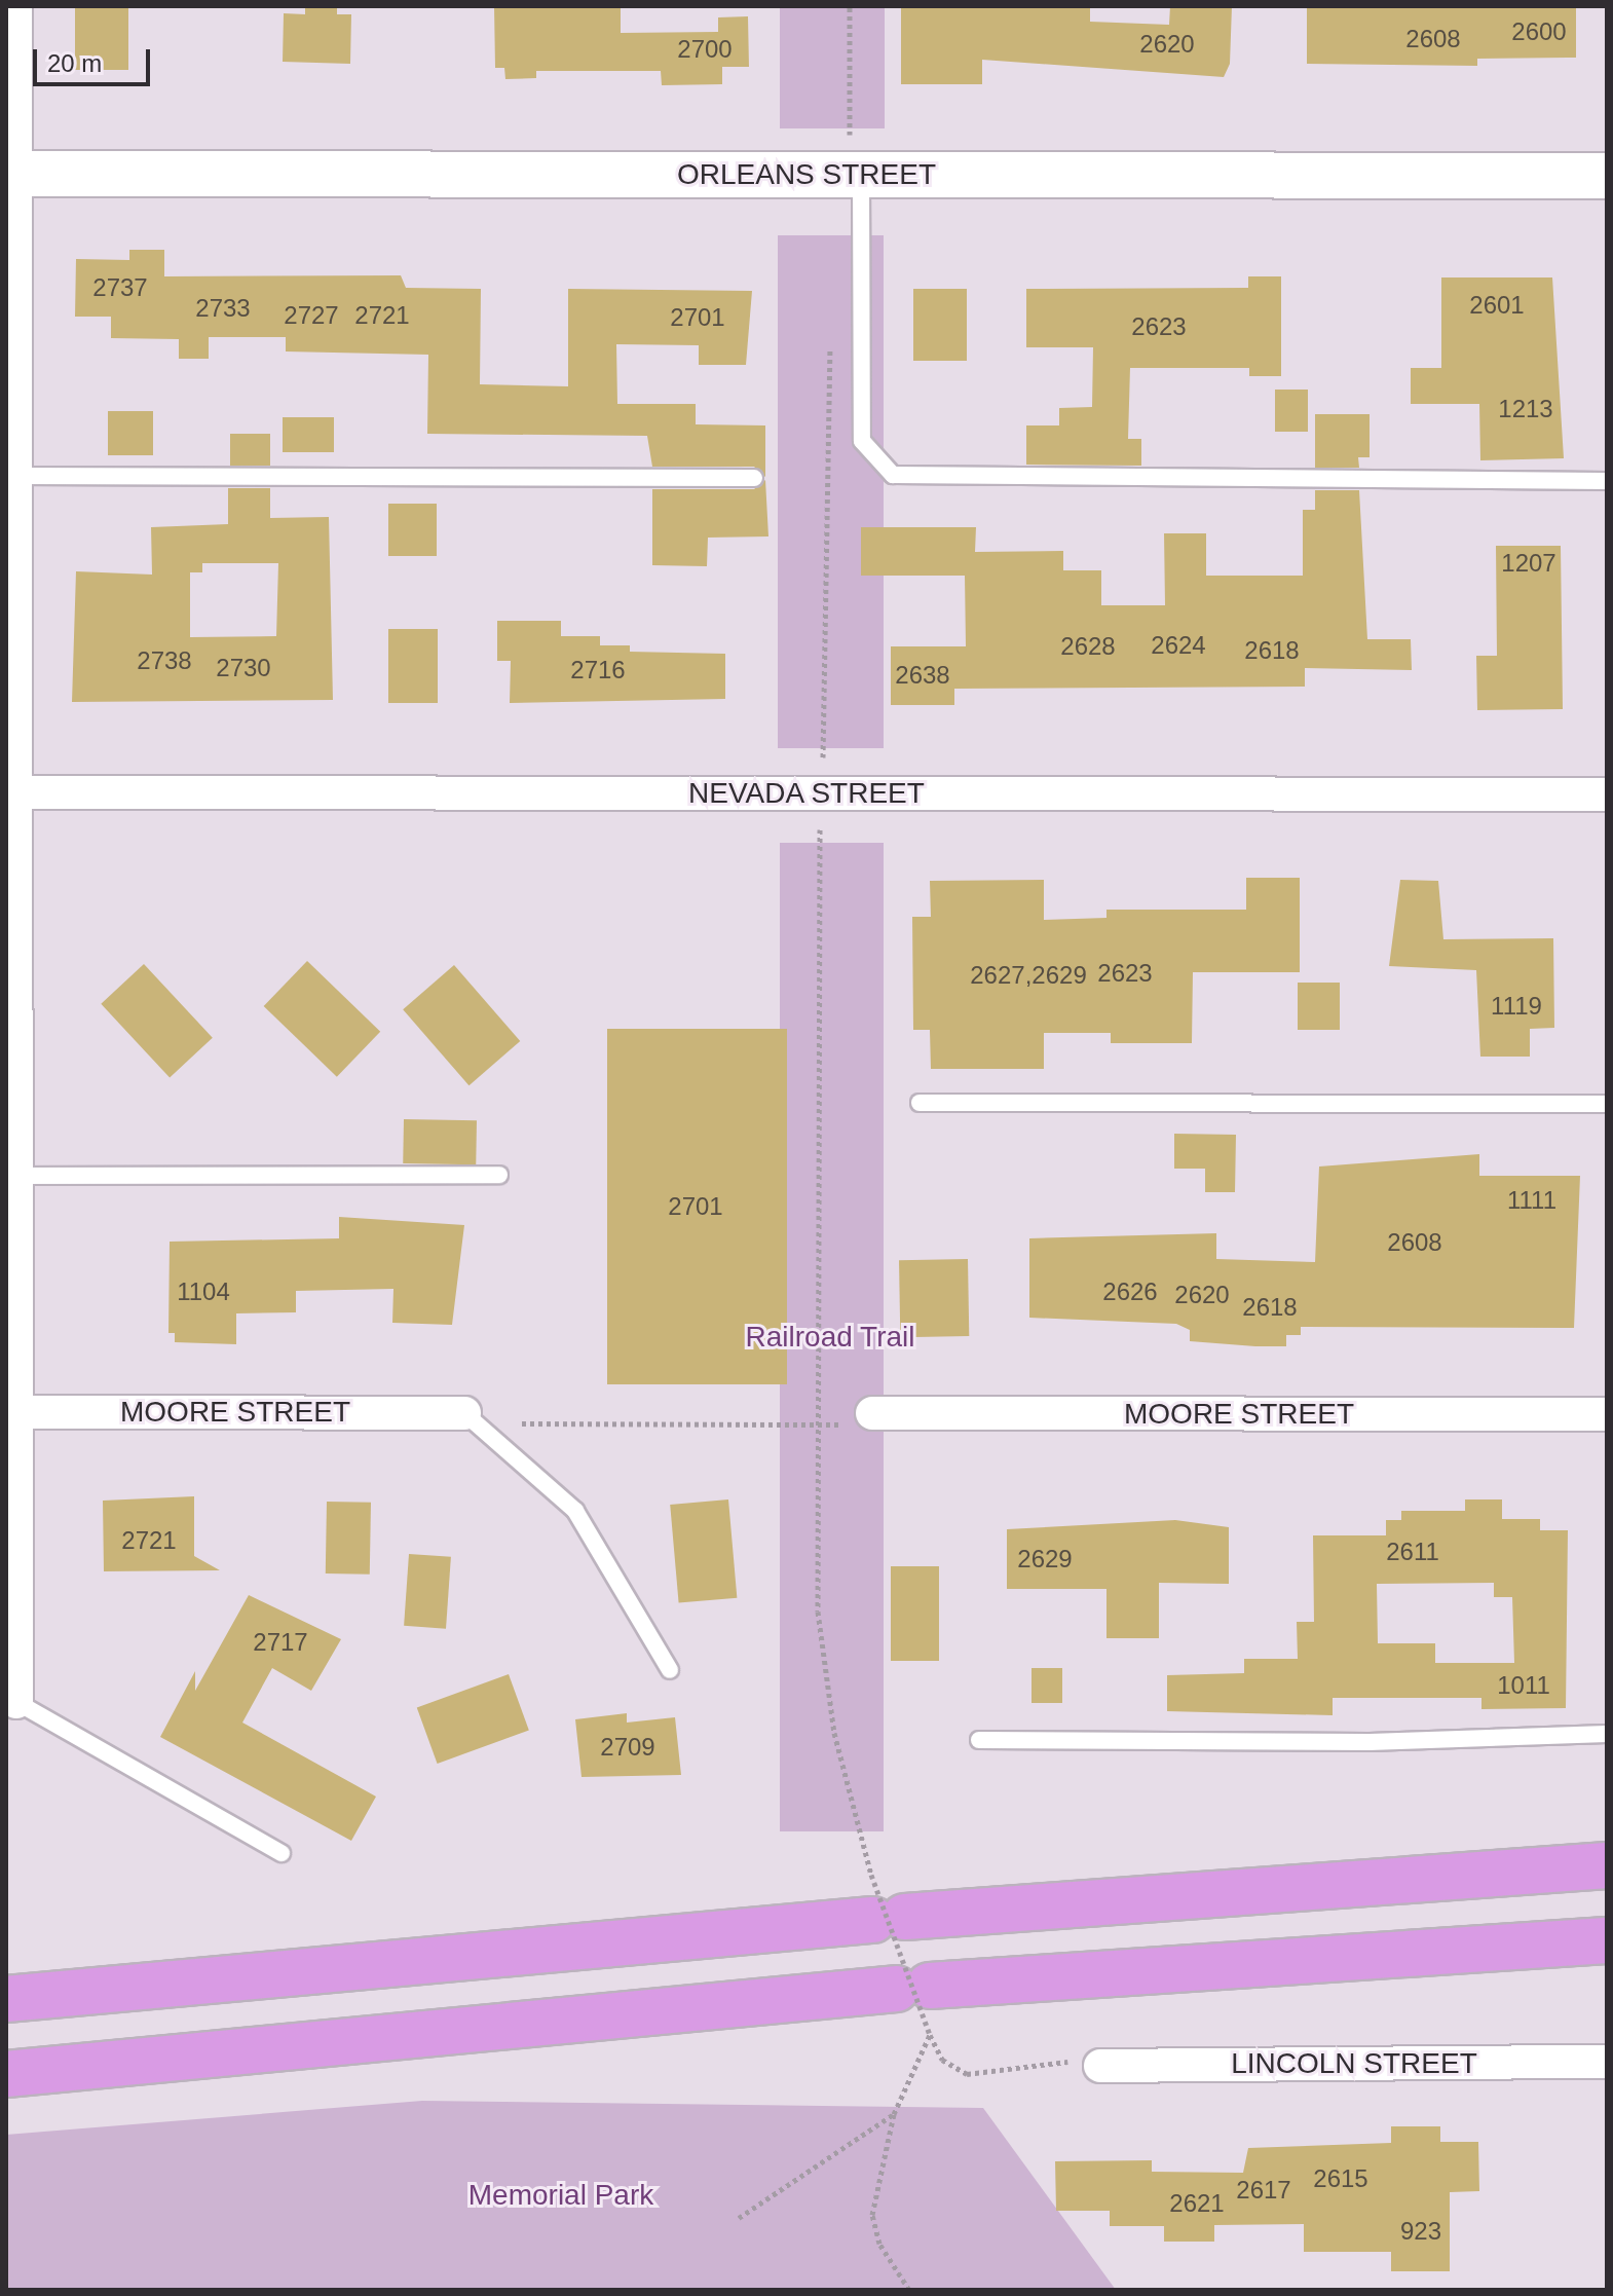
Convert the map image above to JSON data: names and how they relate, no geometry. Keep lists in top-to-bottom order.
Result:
{
  "streets": {
    "main road": ["ORLEANS STREET"],
    "street": ["NEVADA STREET", "MOORE STREET", "LINCOLN STREET"]
  },
  "parks": ["Railroad Trail", "Memorial Park"],
  "house_numbers": [
    "2600",
    "2608",
    "2620",
    "2700",
    "2737",
    "2601",
    "2733",
    "2727",
    "2721",
    "2701",
    "2623",
    "1213",
    "1207",
    "2624",
    "2628",
    "2618",
    "2738",
    "2730",
    "2716",
    "2638",
    "2623",
    "2627,2629",
    "1119",
    "1111",
    "2701",
    "2608",
    "1104",
    "2626",
    "2620",
    "2618",
    "2721",
    "2611",
    "2629",
    "2717",
    "1011",
    "2709",
    "2615",
    "2617",
    "2621",
    "923"
  ],
  "scale_bar": "20 m"
}
